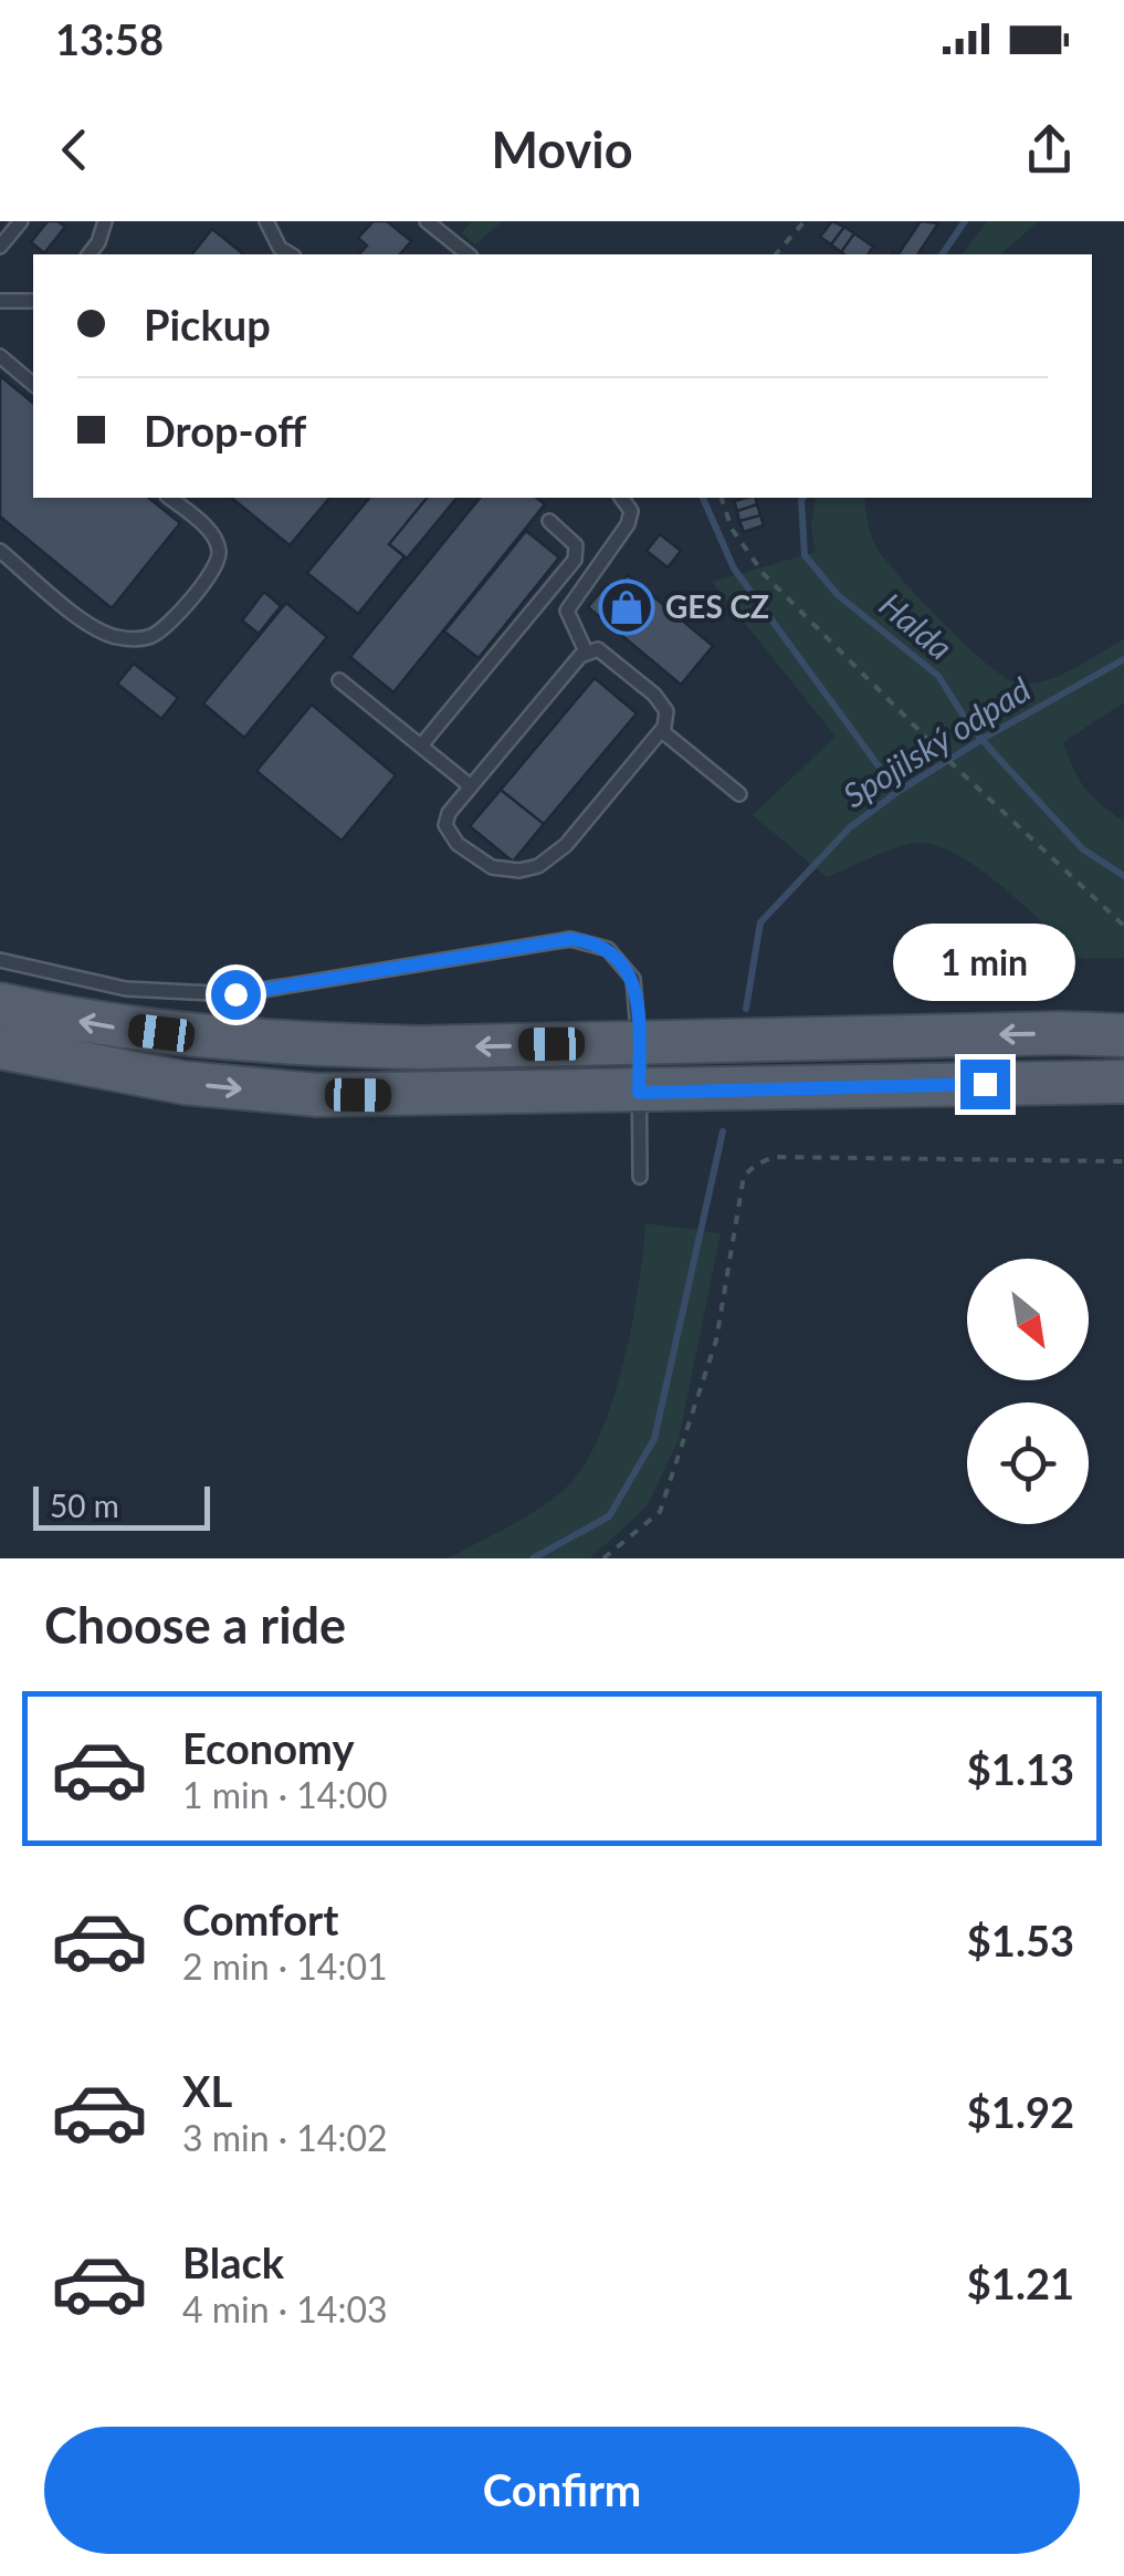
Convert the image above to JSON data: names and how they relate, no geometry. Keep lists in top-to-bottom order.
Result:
{
  "water": ["Halda", "Spojilský odpad"],
  "places": {
    "shop": ["GES CZ"]
  },
  "scale_bar": "50 m",
  "north": "bottom right",
  "page": {
    "status": "13:58",
    "header": "Movio",
    "banner": ["Pickup", "Drop-off"],
    "bubble": "1 min",
    "scale": "50 m",
    "heading": "Choose a ride",
    "list": [
      {
        "name": "Economy",
        "note": "1 min · 14:00",
        "value": "$1.13"
      },
      {
        "name": "Comfort",
        "note": "2 min · 14:01",
        "value": "$1.53"
      },
      {
        "name": "XL",
        "note": "3 min · 14:02",
        "value": "$1.92"
      },
      {
        "name": "Black",
        "note": "4 min · 14:03",
        "value": "$1.21"
      }
    ],
    "buttons": "Confirm"
  }
}
